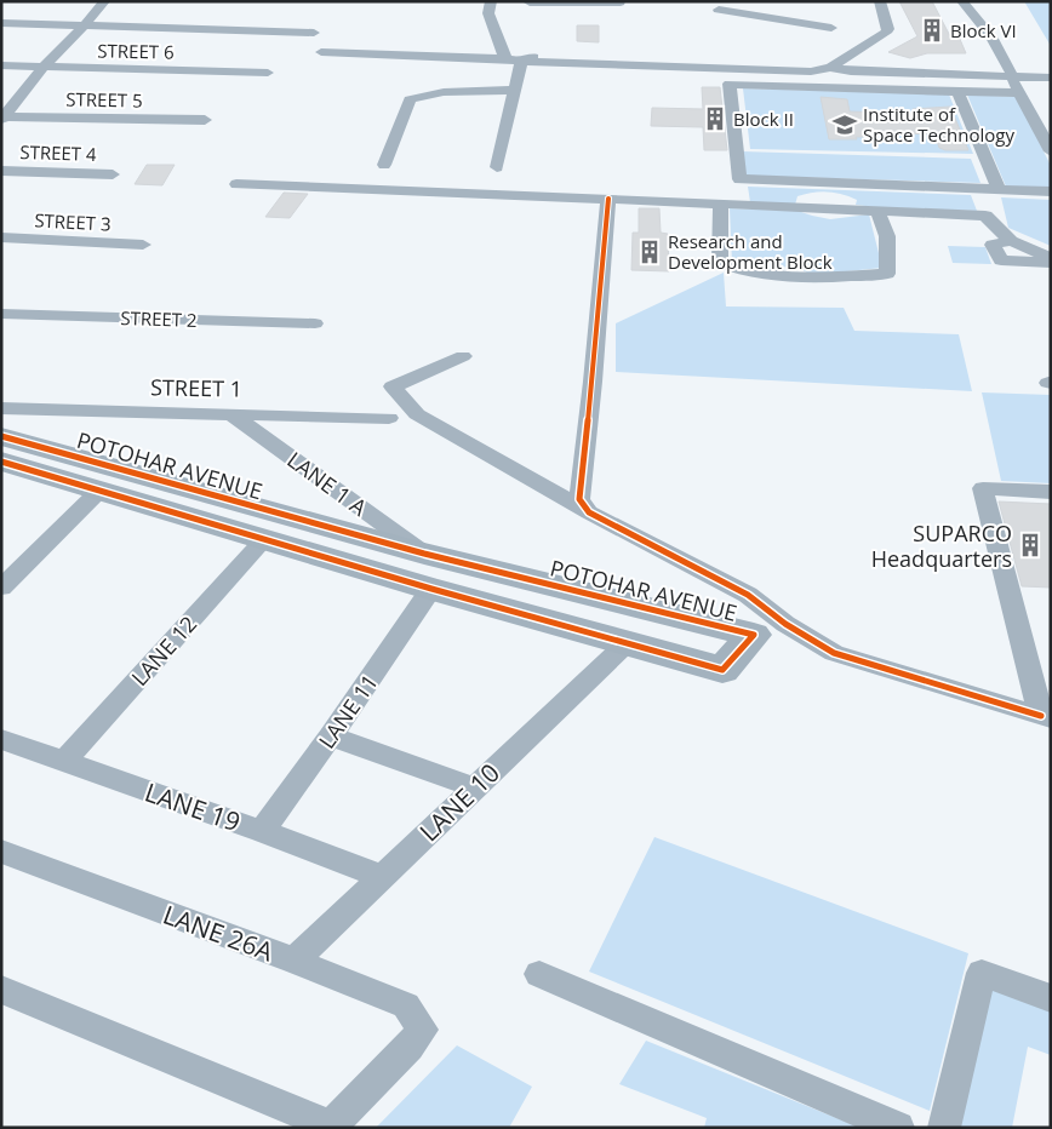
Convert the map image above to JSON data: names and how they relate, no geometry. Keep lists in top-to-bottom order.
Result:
{
  "streets": {
    "street": [
      "STREET 6",
      "STREET 5",
      "STREET 4",
      "STREET 3",
      "STREET 2",
      "STREET 1",
      "POTOHAR AVENUE",
      "LANE 1 A",
      "LANE 12",
      "LANE 11",
      "LANE 10",
      "LANE 19",
      "LANE 26A"
    ]
  },
  "crossings": [
    ["STREET 1", "LANE 1 A"],
    ["POTOHAR AVENUE", "LANE 1 A"],
    ["POTOHAR AVENUE", "LANE 12"],
    ["POTOHAR AVENUE", "LANE 11"],
    ["POTOHAR AVENUE", "LANE 10"],
    ["LANE 12", "LANE 19"],
    ["LANE 11", "LANE 19"],
    ["LANE 10", "LANE 19"],
    ["LANE 10", "LANE 26A"]
  ],
  "places": {
    "building": [
      "Block VI",
      "Block II",
      "Research and Development Block",
      "SUPARCO Headquarters"
    ],
    "school or university": ["Institute of Space Technology"]
  }
}
